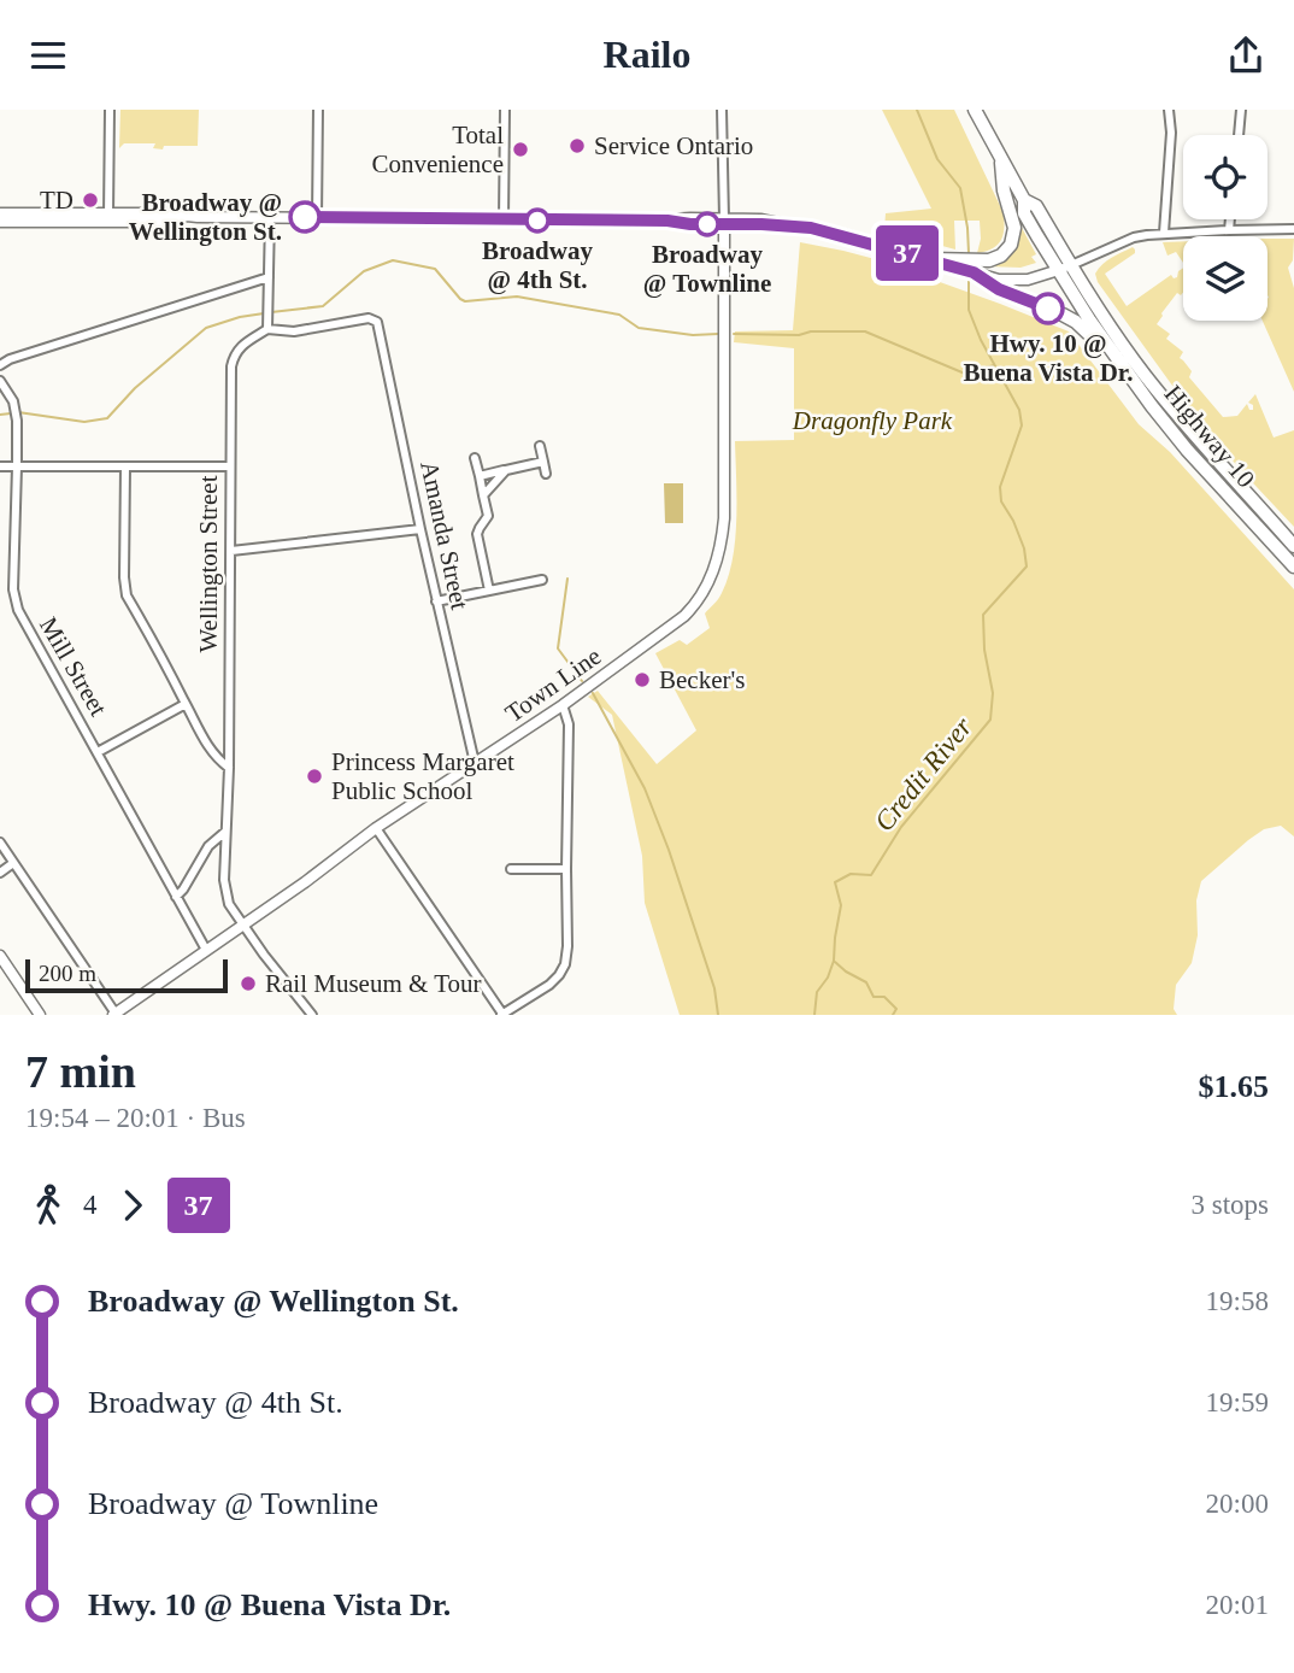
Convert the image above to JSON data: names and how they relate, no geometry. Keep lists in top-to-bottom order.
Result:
{
  "streets": {
    "highway": ["Highway 10"],
    "main road": ["Town Line"],
    "street": ["Amanda Street", "Wellington Street", "Mill Street"]
  },
  "crossings": [
    ["Amanda Street", "Wellington Street"],
    ["Amanda Street", "Town Line"],
    ["Wellington Street", "Town Line"],
    ["Mill Street", "Town Line"]
  ],
  "water": ["Credit River"],
  "parks": ["Dragonfly Park"],
  "places": [
    "Service Ontario",
    "Total Convenience",
    "TD",
    "Broadway @ Wellington St.",
    "Broadway @ 4th St.",
    "Broadway @ Townline",
    "Hwy. 10 @ Buena Vista Dr.",
    "Becker's",
    "Princess Margaret Public School",
    "Rail Museum & Tour"
  ],
  "lines": ["bus line 37"],
  "scale_bar": "200 m",
  "page": {
    "header": "Railo",
    "on_map": "37",
    "scale": "200 m",
    "heading": ["7 min", "19:54 – 20:01 · Bus", "$1.65"],
    "legs": ["4", "37", "3 stops"],
    "list": [
      {
        "name": "Broadway @ Wellington St.",
        "value": "19:58"
      },
      {
        "name": "Broadway @ 4th St.",
        "value": "19:59"
      },
      {
        "name": "Broadway @ Townline",
        "value": "20:00"
      },
      {
        "name": "Hwy. 10 @ Buena Vista Dr.",
        "value": "20:01"
      }
    ]
  }
}
